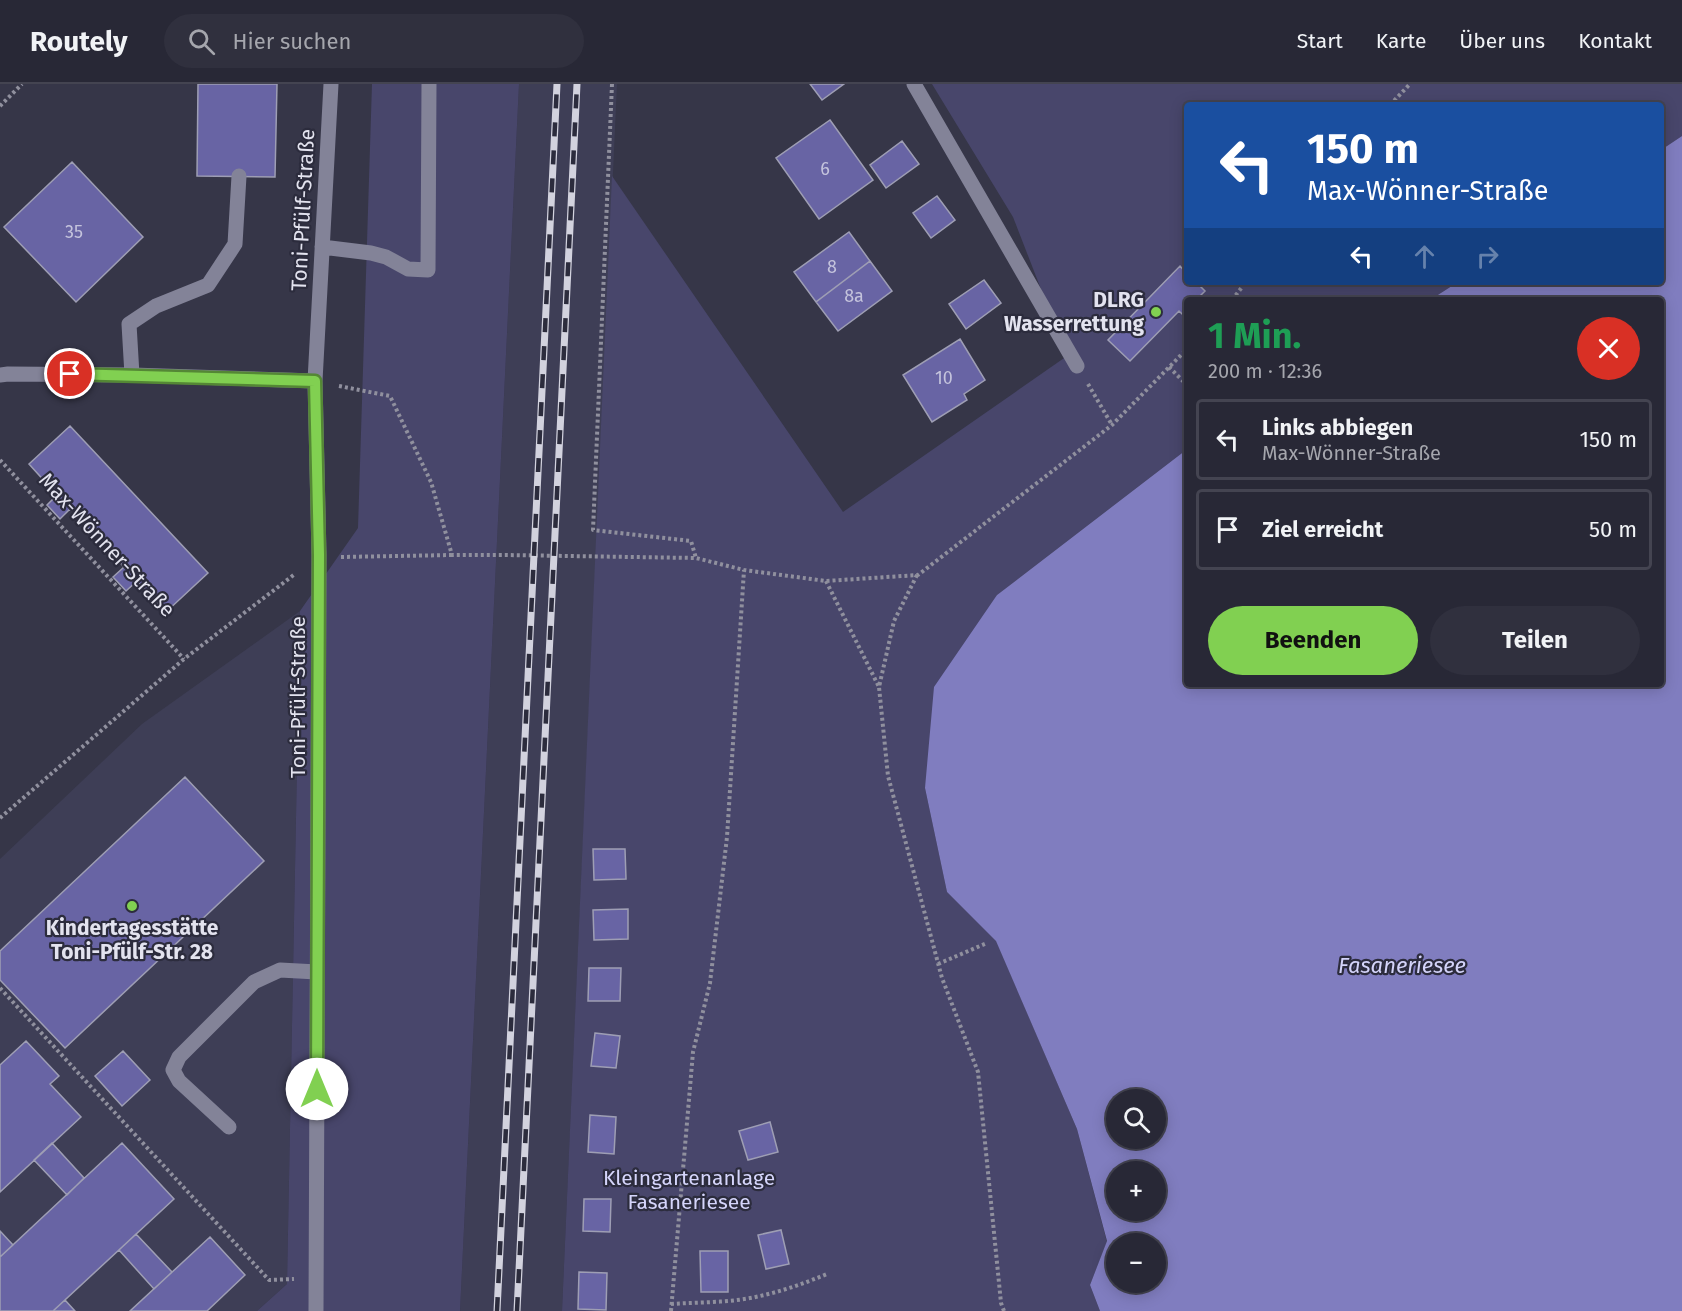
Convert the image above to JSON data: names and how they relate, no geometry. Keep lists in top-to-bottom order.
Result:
{
  "streets": {
    "street": ["Toni-Pfülf-Straße"],
    "path": ["Max-Wönner-Straße"]
  },
  "water": ["Fasaneriesee"],
  "parks": ["Kleingartenanlage Fasaneriesee"],
  "places": ["DLRG Wasserrettung", "Kindertagesstätte Toni-Pfülf-Str. 28"],
  "house_numbers": [
    "6",
    "35",
    "8",
    "8a",
    "10"
  ],
  "page": {
    "header": "Routely",
    "search": "Hier suchen",
    "nav": [
      "Start",
      "Karte",
      "Über uns",
      "Kontakt"
    ],
    "turn": ["150 m", "Max-Wönner-Straße"],
    "heading": ["1 Min.", "200 m · 12:36"],
    "list": [
      {
        "name": "Links abbiegen",
        "note": "Max-Wönner-Straße",
        "value": "150 m"
      },
      {
        "name": "Ziel erreicht",
        "value": "50 m"
      }
    ],
    "buttons": ["Beenden", "Teilen"],
    "map_buttons": ["+", "−"]
  }
}
